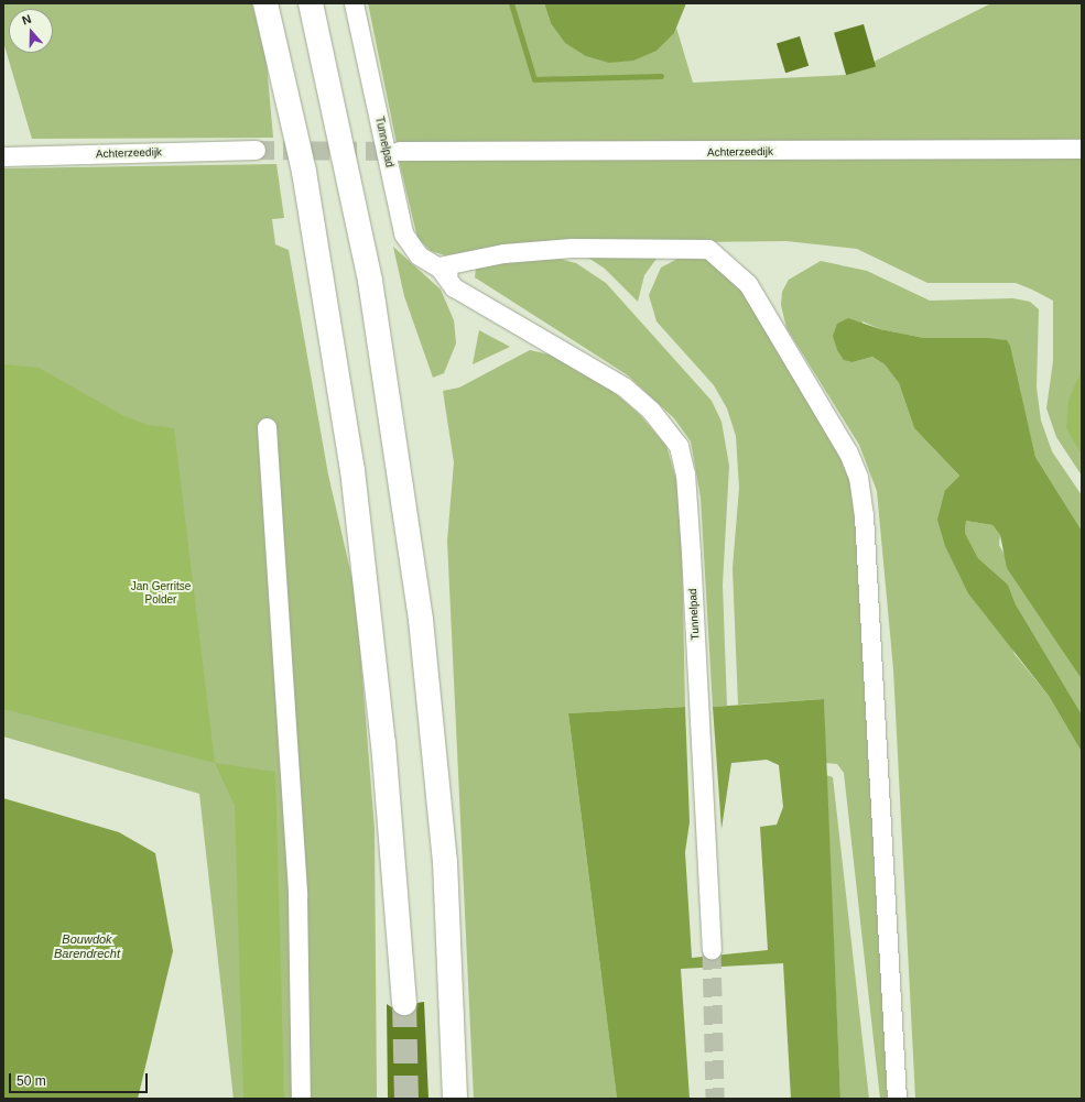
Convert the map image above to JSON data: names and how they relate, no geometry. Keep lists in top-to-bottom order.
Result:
{
  "streets": {
    "street": ["Tunnelpad", "Achterzeedijk"]
  },
  "water": ["Bouwdok Barendrecht"],
  "parks": ["Jan Gerritse Polder"],
  "scale_bar": "50 m",
  "north": "top"
}
